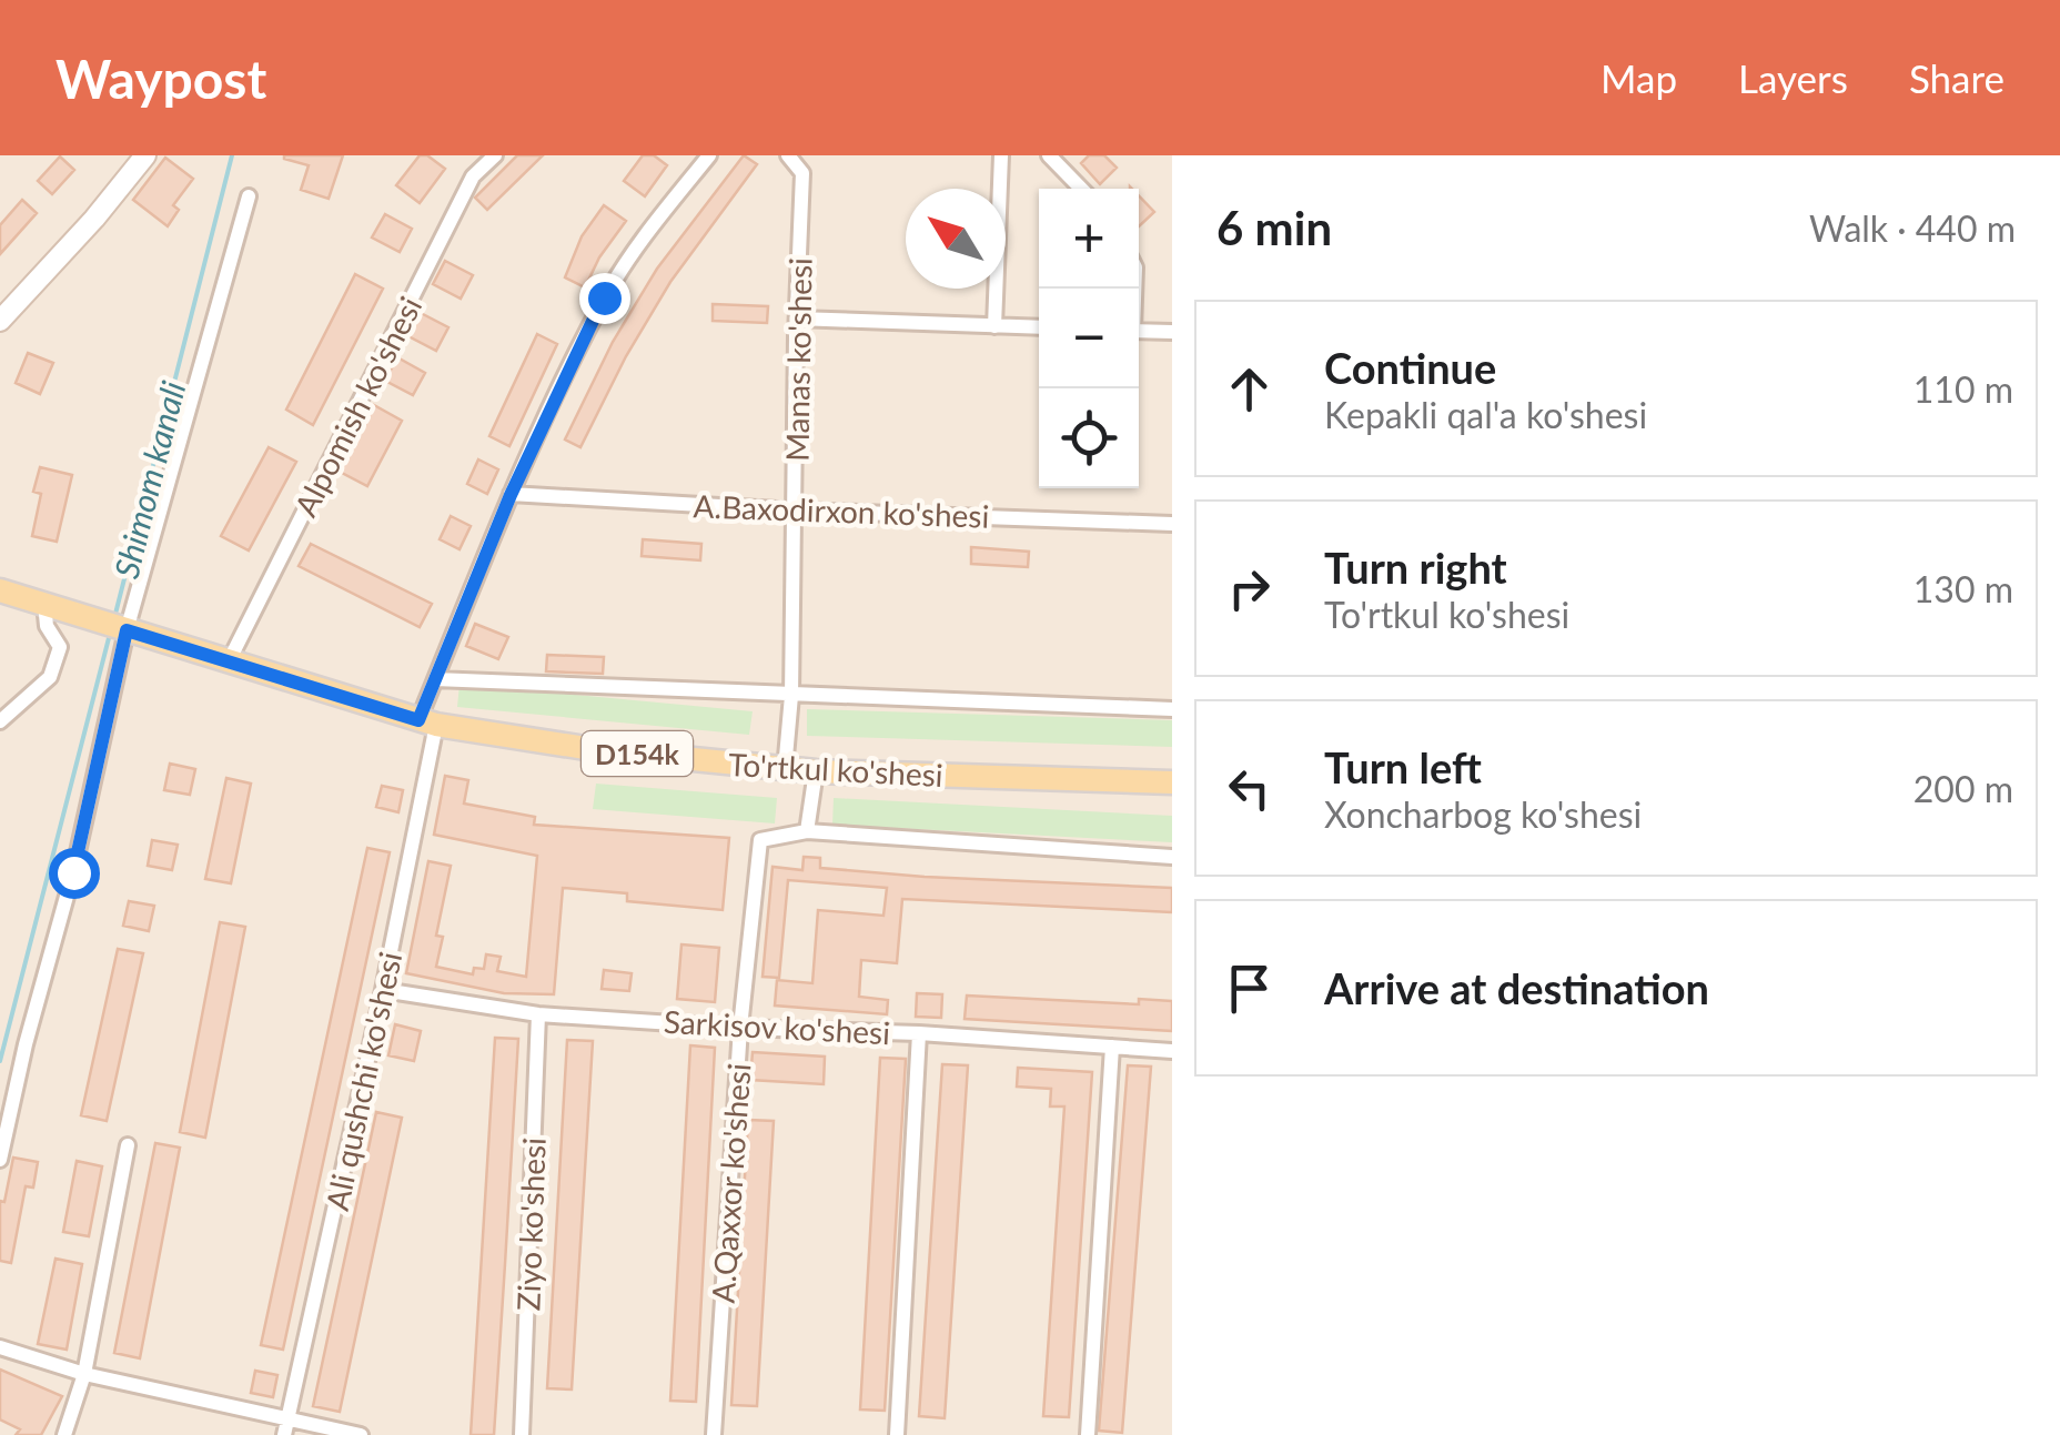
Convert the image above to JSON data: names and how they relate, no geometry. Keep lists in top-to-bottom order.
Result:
{
  "streets": {
    "main road": ["D154k", "To'rtkul ko'shesi"],
    "street": [
      "Manas ko'shesi",
      "Alpomish ko'shesi",
      "A.Baxodirxon ko'shesi",
      "Sarkisov ko'shesi",
      "Ali qushchi ko'shesi",
      "A.Qaxxor ko'shesi",
      "Ziyo ko'shesi"
    ]
  },
  "crossings": [
    ["Manas ko'shesi", "A.Baxodirxon ko'shesi"],
    ["Manas ko'shesi", "To'rtkul ko'shesi"],
    ["Alpomish ko'shesi", "To'rtkul ko'shesi"],
    ["A.Baxodirxon ko'shesi", "Ali qushchi ko'shesi"],
    ["D154k", "To'rtkul ko'shesi"],
    ["To'rtkul ko'shesi", "Ali qushchi ko'shesi"],
    ["Sarkisov ko'shesi", "Ali qushchi ko'shesi"],
    ["Sarkisov ko'shesi", "A.Qaxxor ko'shesi"],
    ["Sarkisov ko'shesi", "Ziyo ko'shesi"]
  ],
  "water": ["Shimom kanali"],
  "north": "top left",
  "page": {
    "header": "Waypost",
    "nav": ["Map", "Layers", "Share"],
    "heading": ["6 min", "Walk · 440 m"],
    "map_buttons": ["+", "−"],
    "list": [
      ["Continue", "Kepakli qal'a ko'shesi", "110 m"],
      ["Turn right", "To'rtkul ko'shesi", "130 m"],
      ["Turn left", "Xoncharbog ko'shesi", "200 m"],
      "Arrive at destination"
    ]
  }
}
